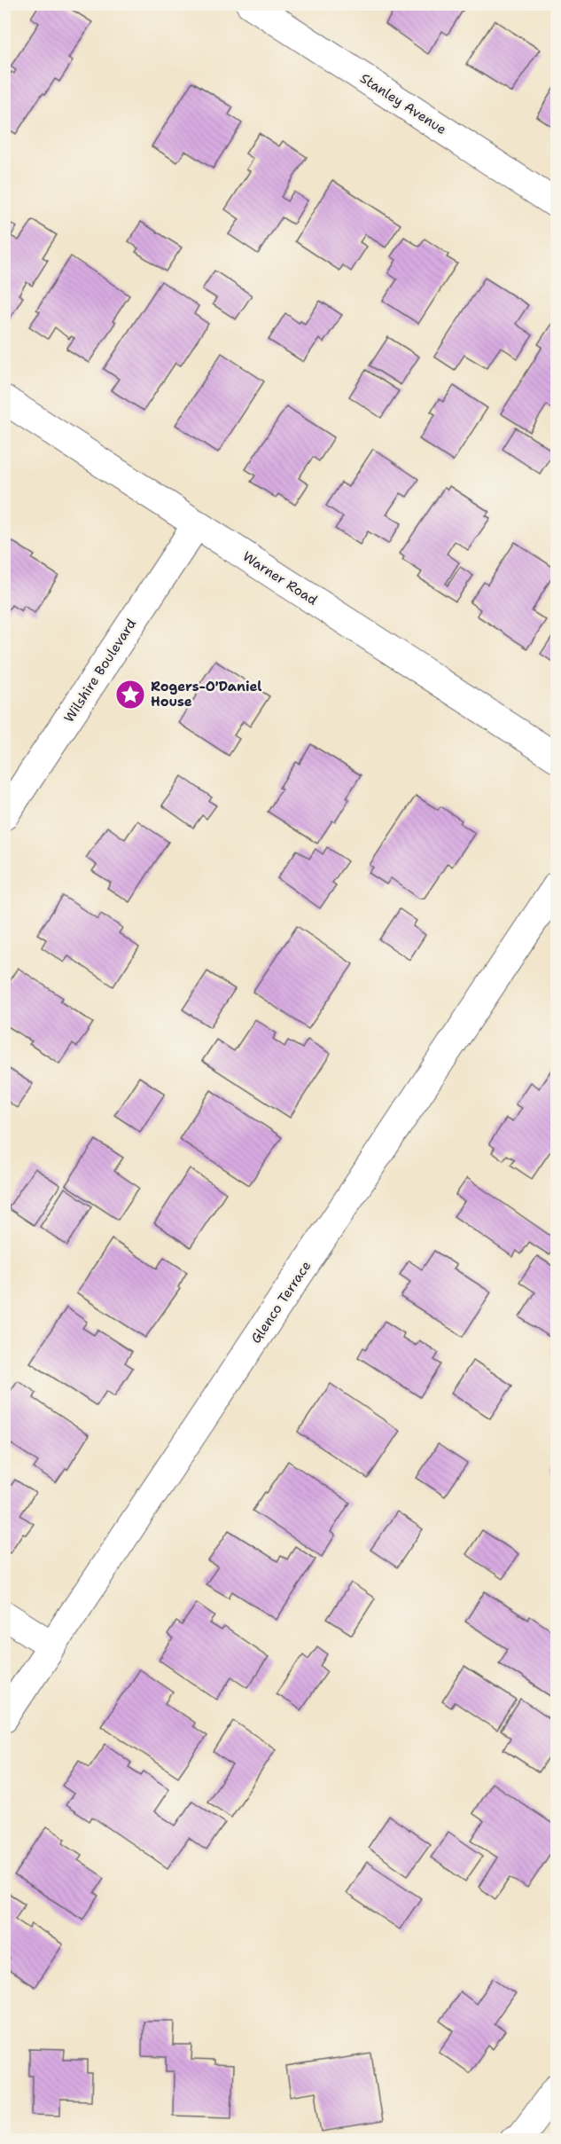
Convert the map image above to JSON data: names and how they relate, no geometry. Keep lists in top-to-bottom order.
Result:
{
  "streets": {
    "street": [
      "Stanley Avenue",
      "Warner Road",
      "Wilshire Boulevard",
      "Glenco Terrace"
    ]
  },
  "crossings": [
    ["Warner Road", "Wilshire Boulevard"]
  ],
  "places": {
    "place": ["Rogers-O'Daniel House"]
  }
}
